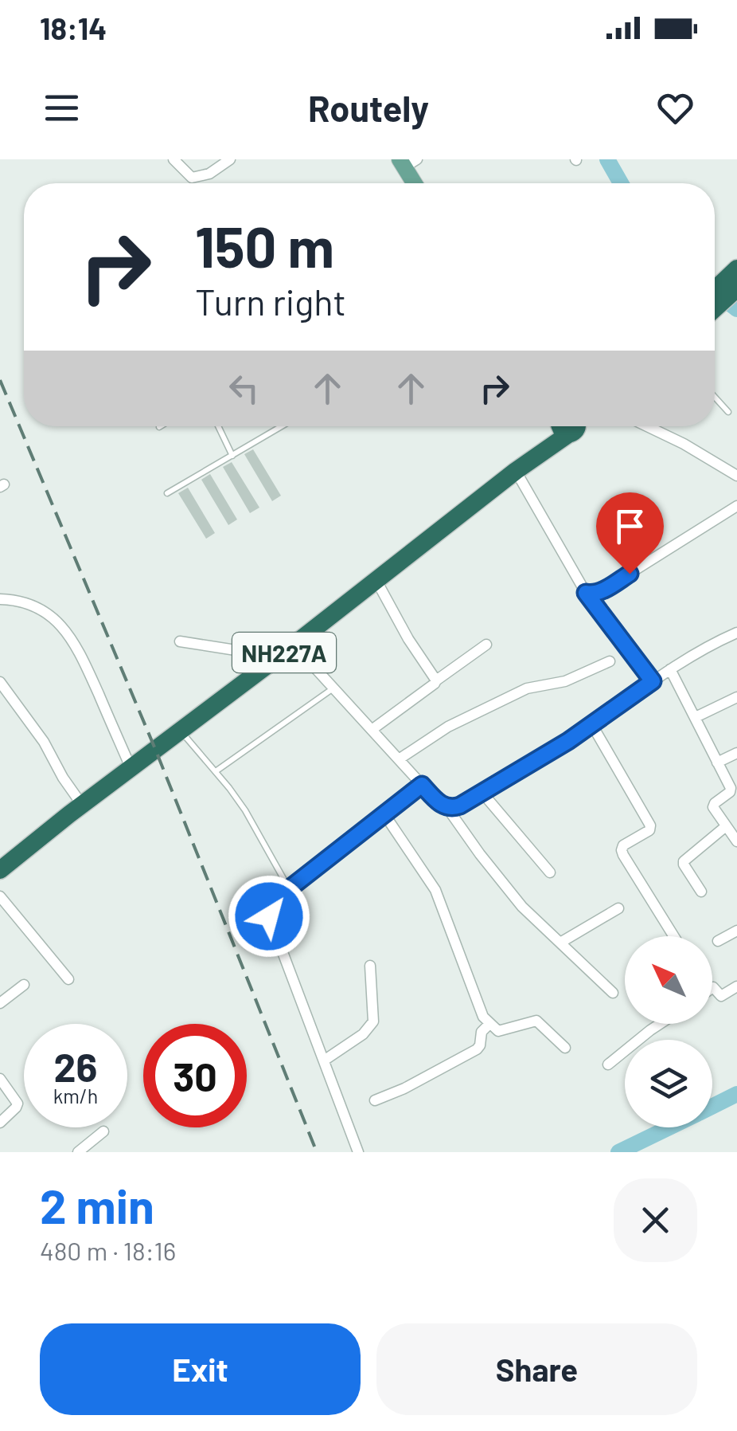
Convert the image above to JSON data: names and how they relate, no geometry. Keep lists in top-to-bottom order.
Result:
{
  "streets": {
    "highway": ["NH227A"]
  },
  "north": "top left",
  "page": {
    "status": "18:14",
    "header": "Routely",
    "turn": ["150 m", "Turn right"],
    "speed": "26 km/h",
    "limit": "30",
    "heading": ["2 min", "480 m · 18:16"],
    "buttons": ["Exit", "Share"]
  }
}
